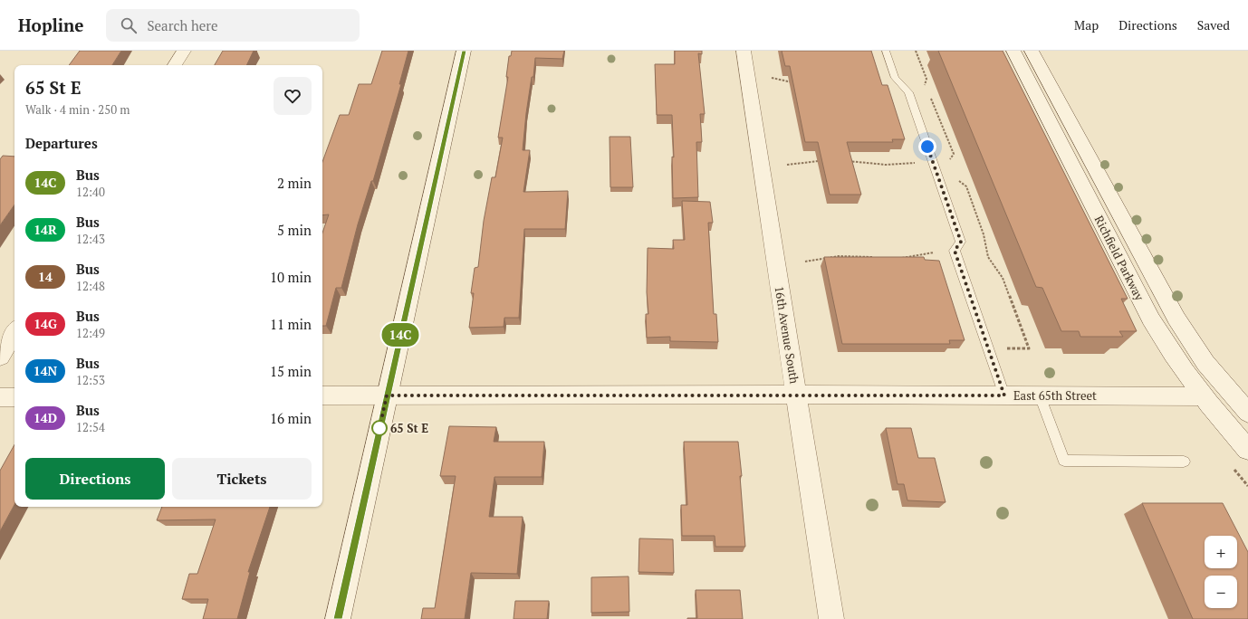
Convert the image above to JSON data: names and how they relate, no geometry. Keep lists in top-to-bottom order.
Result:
{
  "streets": {
    "street": ["Richfield Parkway", "16th Avenue South", "East 65th Street"]
  },
  "crossings": [
    ["Richfield Parkway", "East 65th Street"],
    ["16th Avenue South", "East 65th Street"]
  ],
  "places": ["65 St E"],
  "lines": ["bus line 14C"],
  "page": {
    "header": "Hopline",
    "search": "Search here",
    "nav": ["Map", "Directions", "Saved"],
    "on_map": "14C",
    "heading": [
      ["65 St E", "Walk · 4 min · 250 m"],
      "Departures"
    ],
    "list": [
      {
        "mark": "14C",
        "name": "Bus",
        "note": "12:40",
        "value": "2 min"
      },
      {
        "mark": "14R",
        "name": "Bus",
        "note": "12:43",
        "value": "5 min"
      },
      {
        "mark": "14",
        "name": "Bus",
        "note": "12:48",
        "value": "10 min"
      },
      {
        "mark": "14G",
        "name": "Bus",
        "note": "12:49",
        "value": "11 min"
      },
      {
        "mark": "14N",
        "name": "Bus",
        "note": "12:53",
        "value": "15 min"
      },
      {
        "mark": "14D",
        "name": "Bus",
        "note": "12:54",
        "value": "16 min"
      }
    ],
    "buttons": ["Directions", "Tickets"],
    "map_buttons": ["+", "−"]
  }
}
